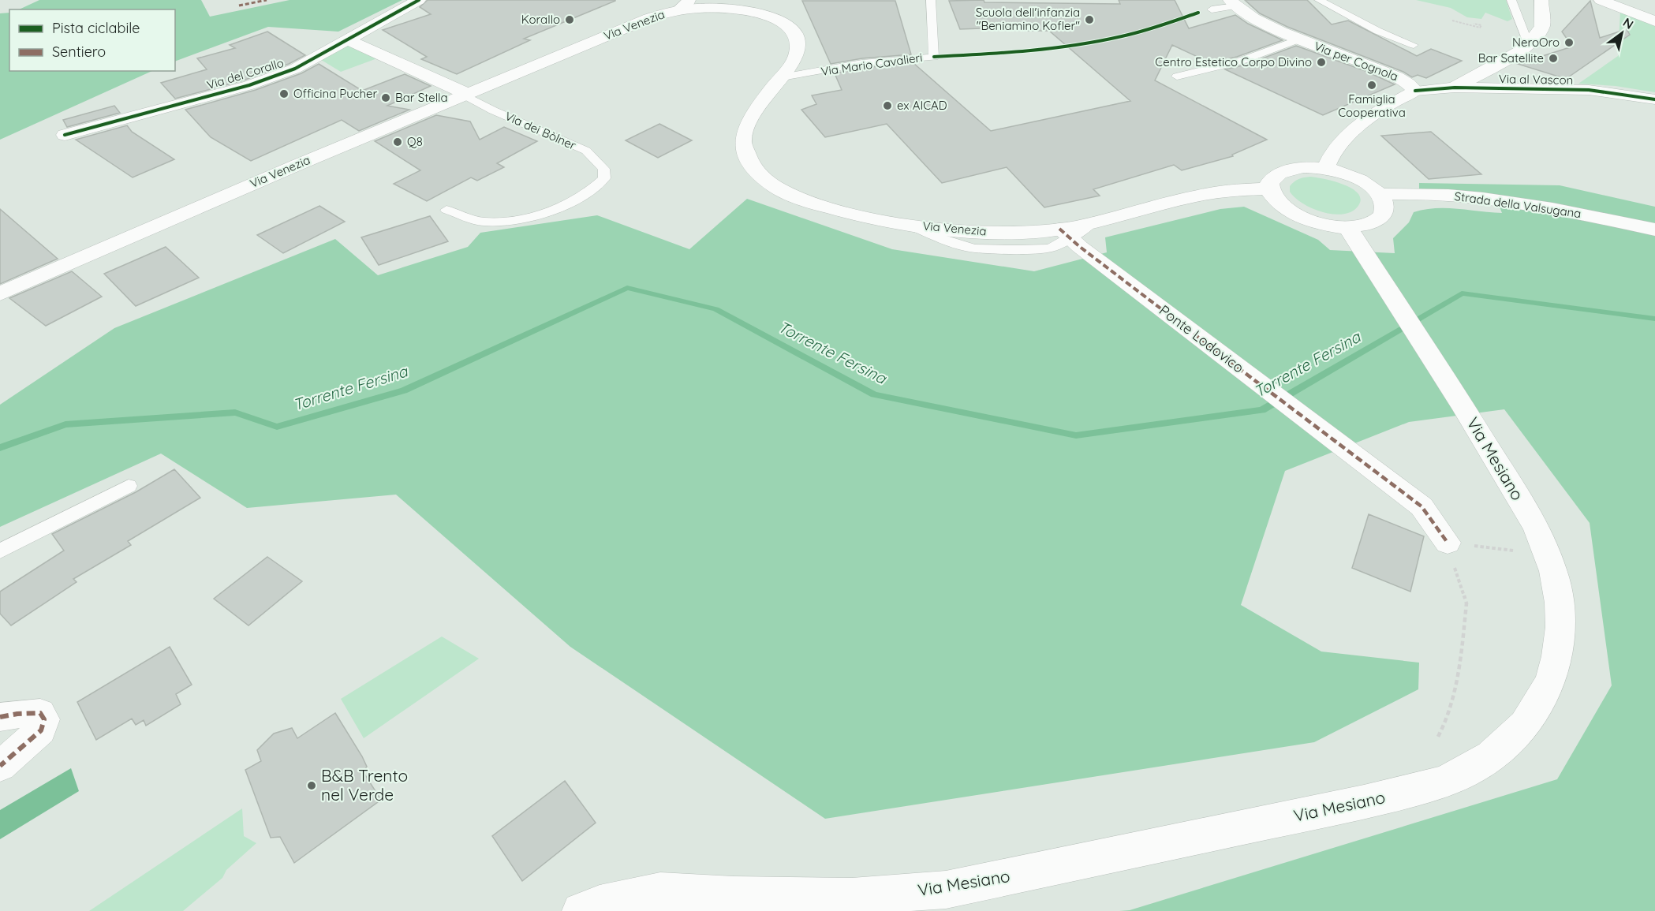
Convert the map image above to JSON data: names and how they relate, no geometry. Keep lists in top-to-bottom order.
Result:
{
  "streets": {
    "main road": [
      "Via Venezia",
      "Via per Cognola",
      "Via del Corallo",
      "Via al Vascon",
      "Strada della Valsugana",
      "Via Mesiano"
    ],
    "street": ["Ponte Lodovico"],
    "lane": ["Via Mario Cavalieri", "Via dei Bòlner"]
  },
  "crossings": [
    ["Via Venezia", "Via Mario Cavalieri"],
    ["Via Venezia", "Via dei Bòlner"],
    ["Via Venezia", "Ponte Lodovico"],
    ["Via per Cognola", "Via al Vascon"]
  ],
  "water": ["Torrente Fersina"],
  "places": [
    "Korallo",
    "Scuola dell'infanzia \"Beniamino Kofler\"",
    "NeroOro",
    "Bar Satellite",
    "Centro Estetico Corpo Divino",
    "Famiglia Cooperativa",
    "Officina Pucher",
    "Bar Stella",
    "ex AICAD",
    "Q8",
    "B&B Trento nel Verde"
  ],
  "legend": ["Pista ciclabile", "Sentiero"],
  "north": "top right"
}
